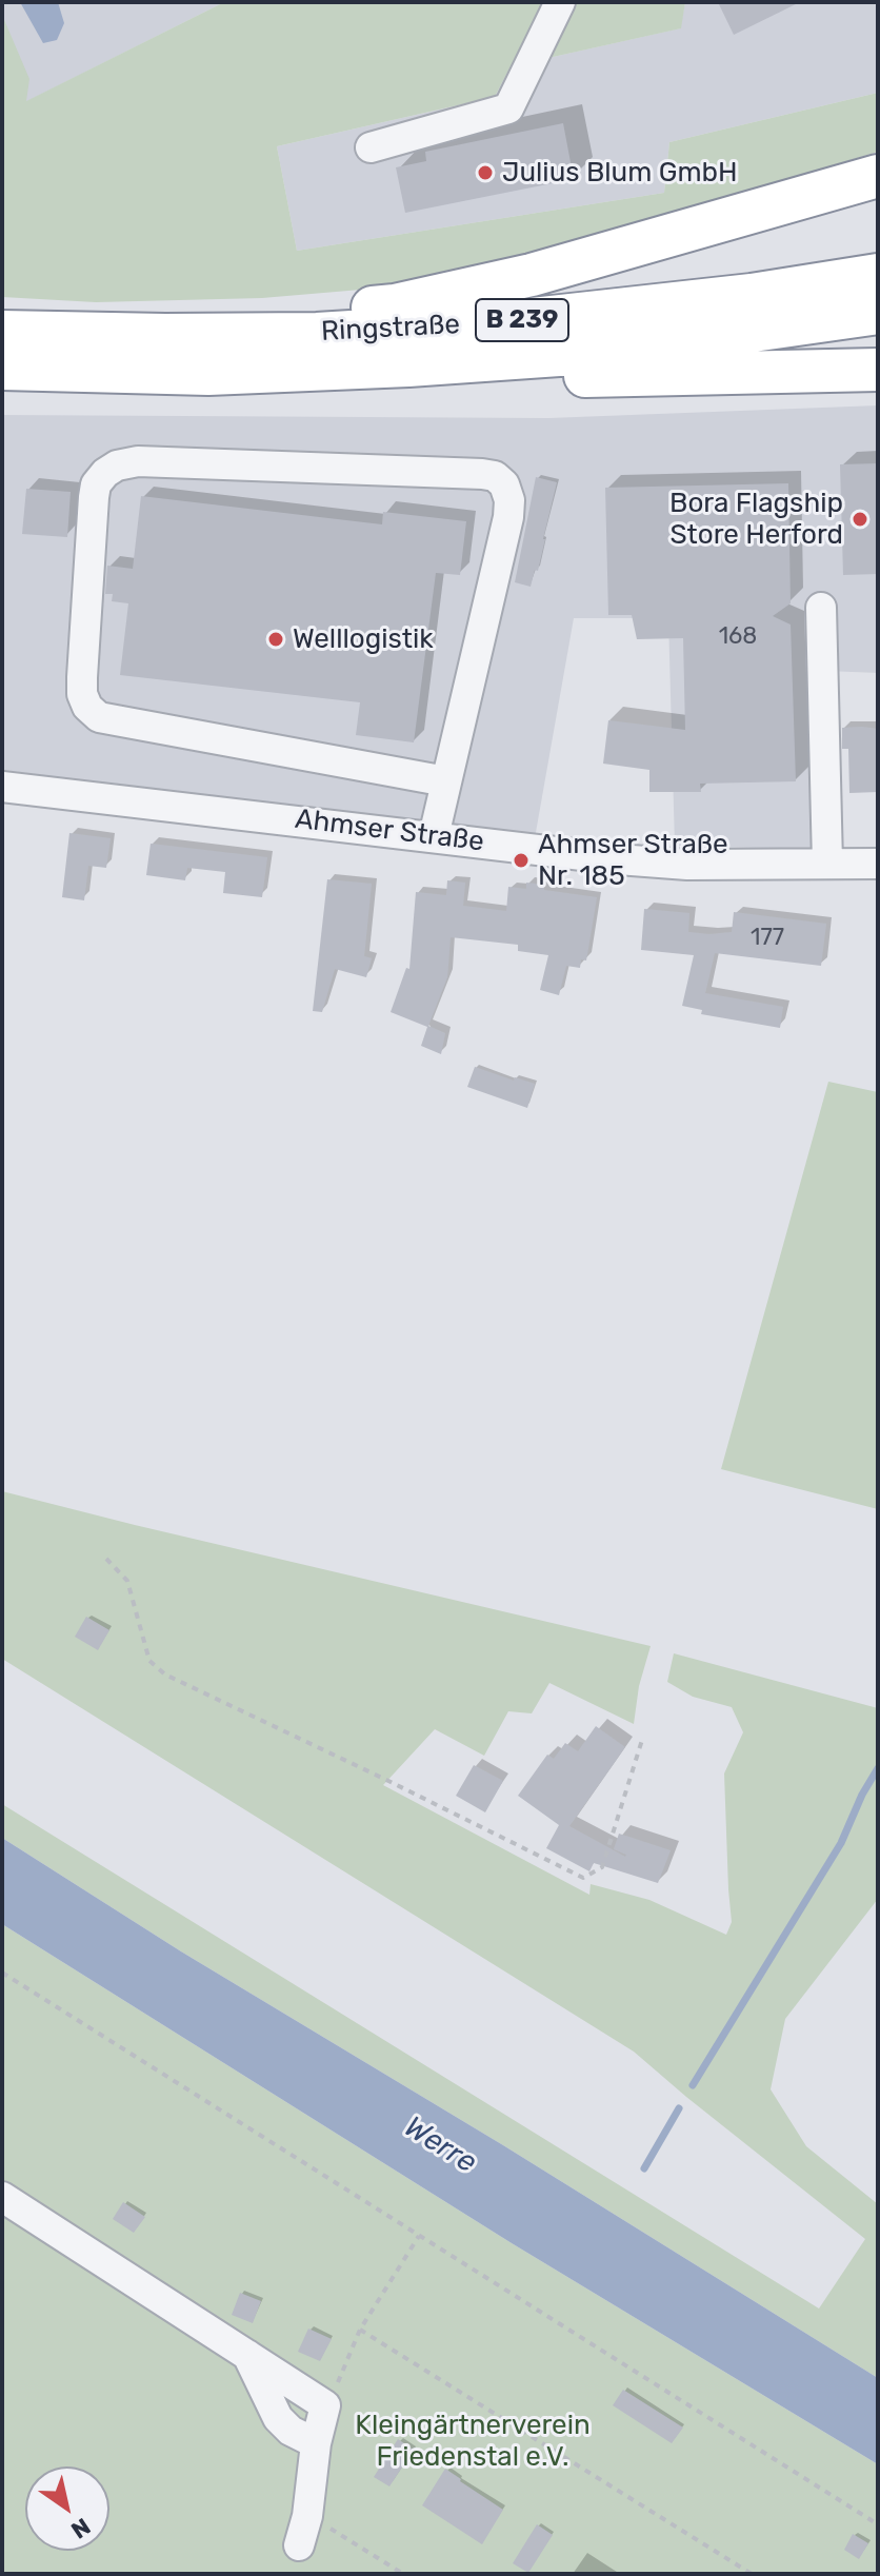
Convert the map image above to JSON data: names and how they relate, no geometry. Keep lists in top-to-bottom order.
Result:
{
  "streets": {
    "highway": ["B 239", "Ringstraße"],
    "street": ["Ahmser Straße"]
  },
  "water": ["Werre"],
  "parks": ["Kleingärtnerverein Friedenstal e.V."],
  "places": [
    "Julius Blum GmbH",
    "Bora Flagship Store Herford",
    "Welllogistik",
    "Ahmser Straße Nr. 185"
  ],
  "house_numbers": ["168", "177"],
  "north": "bottom right"
}
